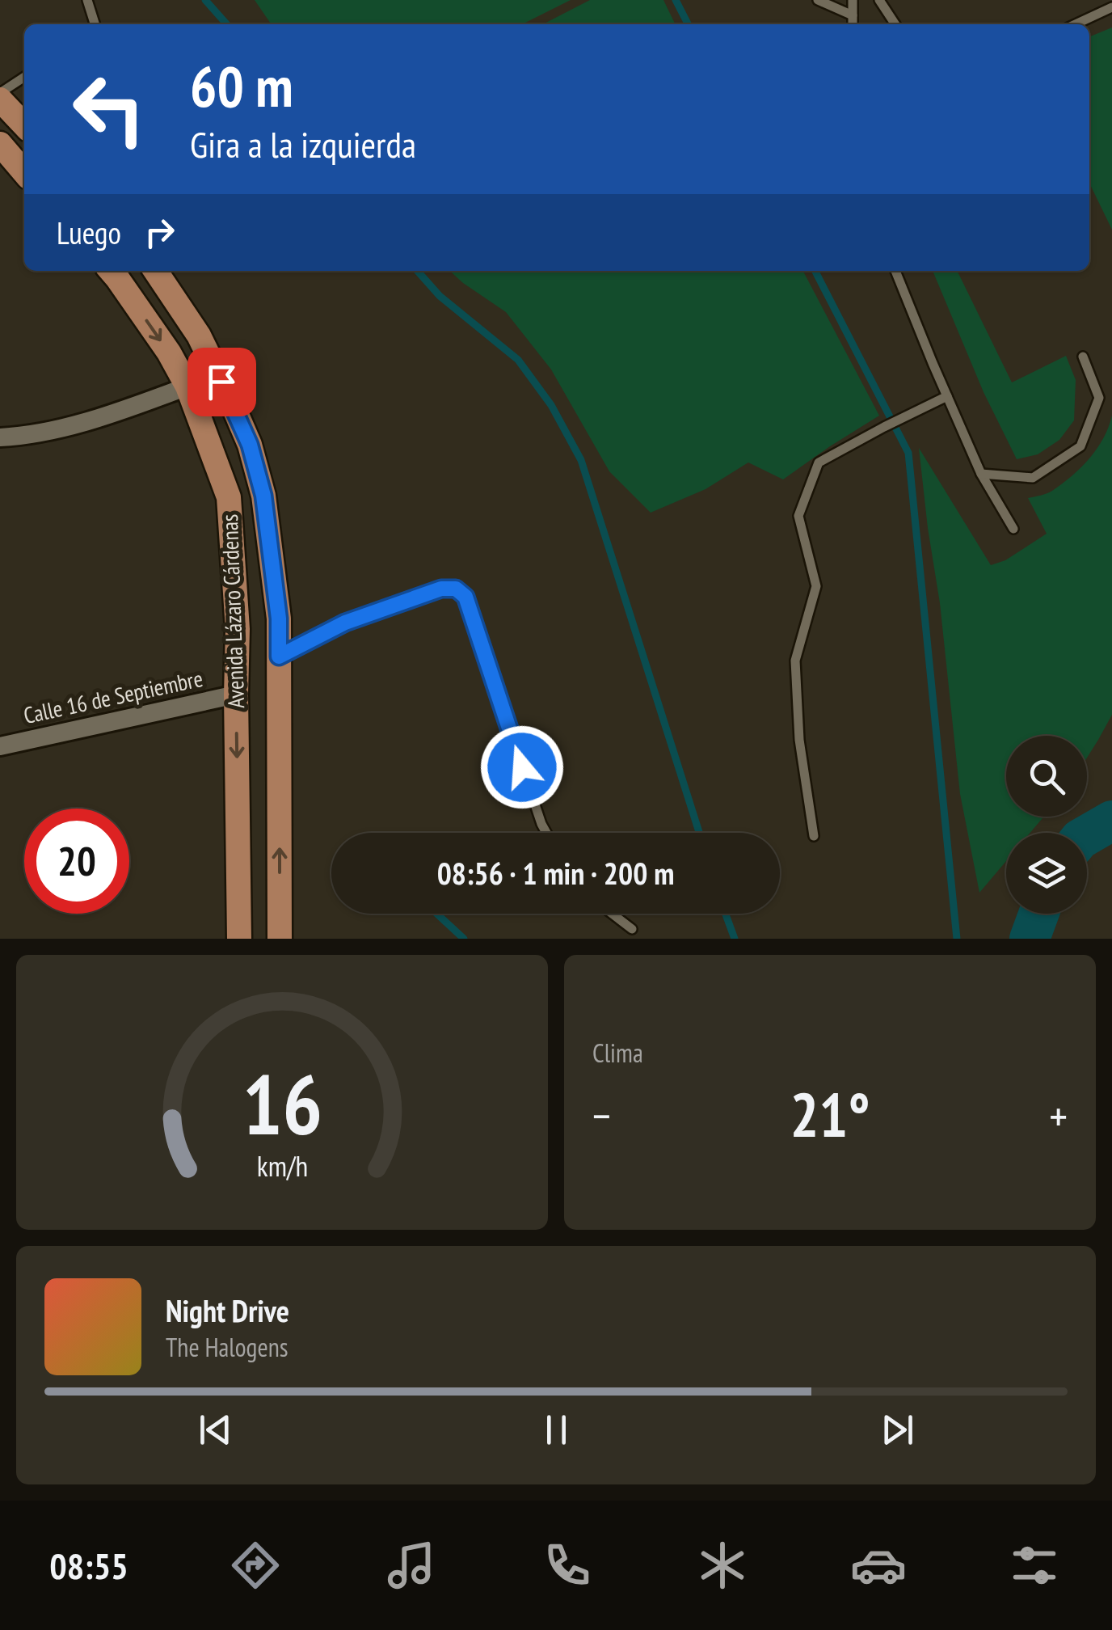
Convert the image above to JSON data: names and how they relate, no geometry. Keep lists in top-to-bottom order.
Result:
{
  "streets": {
    "main road": ["Avenida Lázaro Cárdenas"],
    "street": ["Calle 16 de Septiembre"]
  },
  "crossings": [
    ["Avenida Lázaro Cárdenas", "Calle 16 de Septiembre"]
  ],
  "page": {
    "turn": ["60 m", "Gira a la izquierda"],
    "then": "Luego",
    "limit": "20",
    "trip": "08:56 · 1 min · 200 m",
    "tile": "Clima",
    "heat": ["−", "21°", "+"],
    "song": ["Night Drive", "The Halogens"],
    "tabs": "08:55",
    "gauge": ["16", "km/h"]
  }
}
